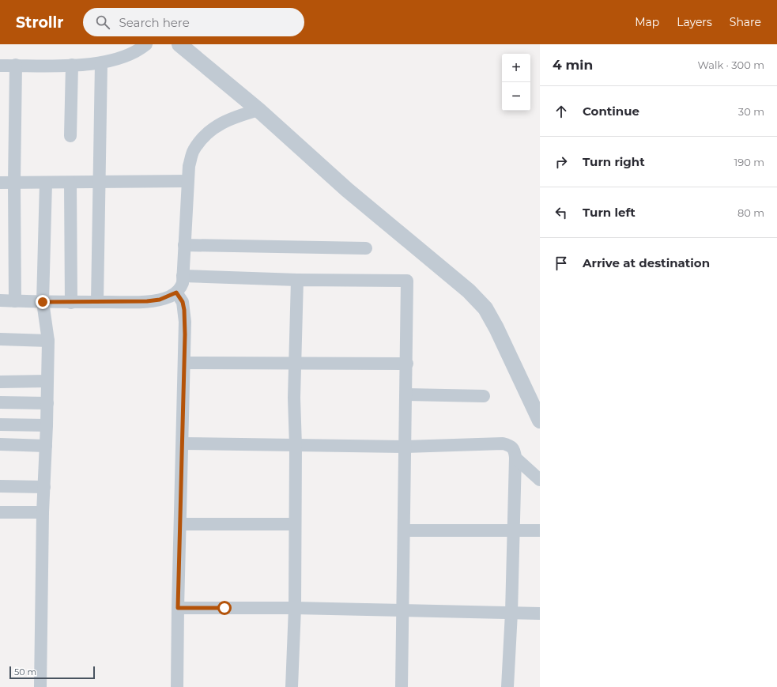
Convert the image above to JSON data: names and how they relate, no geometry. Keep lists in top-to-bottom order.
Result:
{
  "scale_bar": "50 m",
  "page": {
    "header": "Strollr",
    "search": "Search here",
    "nav": ["Map", "Layers", "Share"],
    "heading": ["4 min", "Walk · 300 m"],
    "map_buttons": ["+", "−"],
    "list": [
      ["Continue", "30 m"],
      ["Turn right", "190 m"],
      ["Turn left", "80 m"],
      "Arrive at destination"
    ],
    "scale": "50 m"
  }
}
